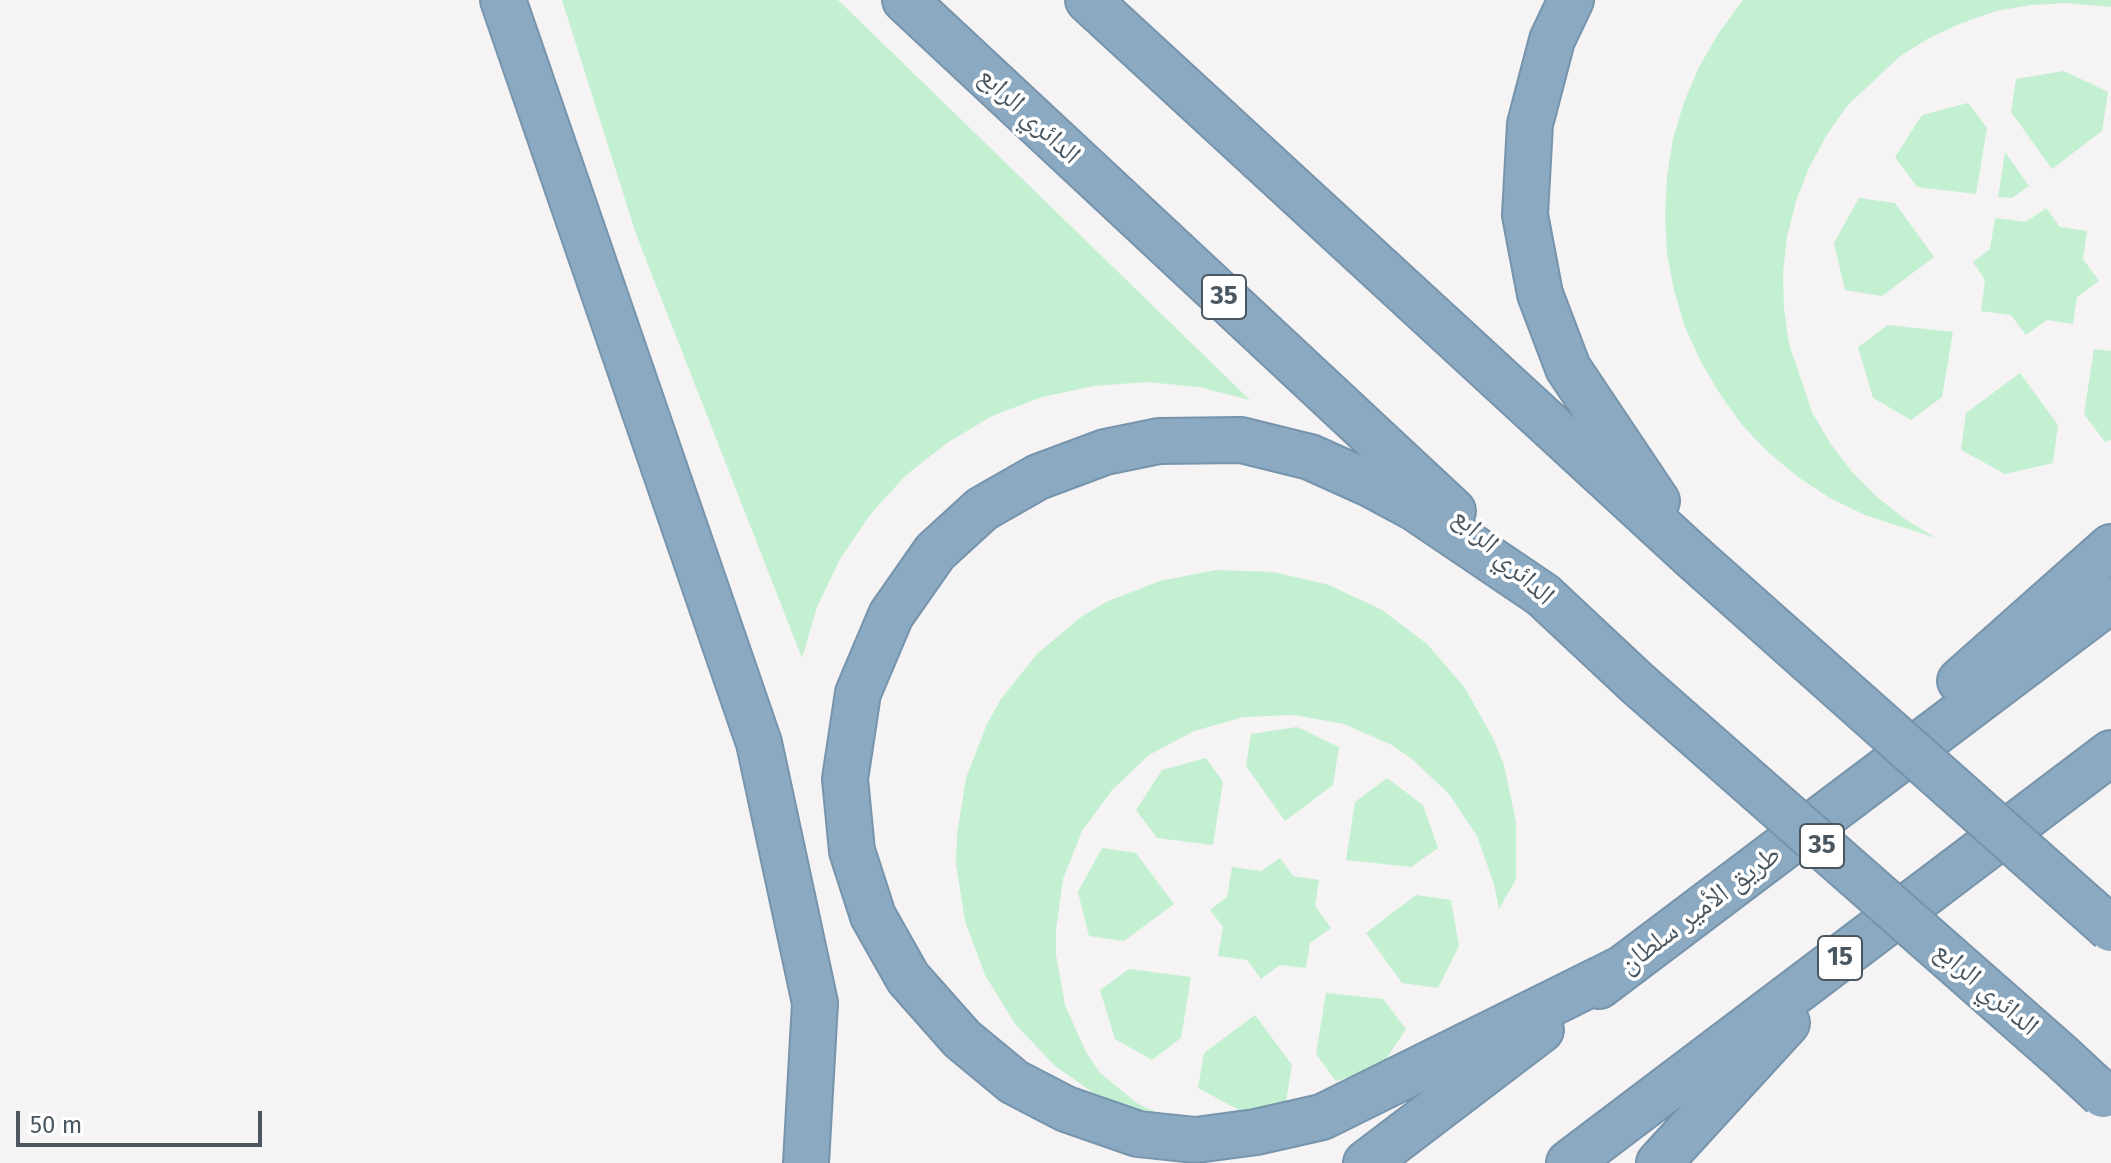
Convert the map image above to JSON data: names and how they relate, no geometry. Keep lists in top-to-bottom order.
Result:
{
  "streets": {
    "highway": [
      "الدائري الرابع",
      "35",
      "طريق الأمير سلطان",
      "15"
    ]
  },
  "scale_bar": "50 m"
}
